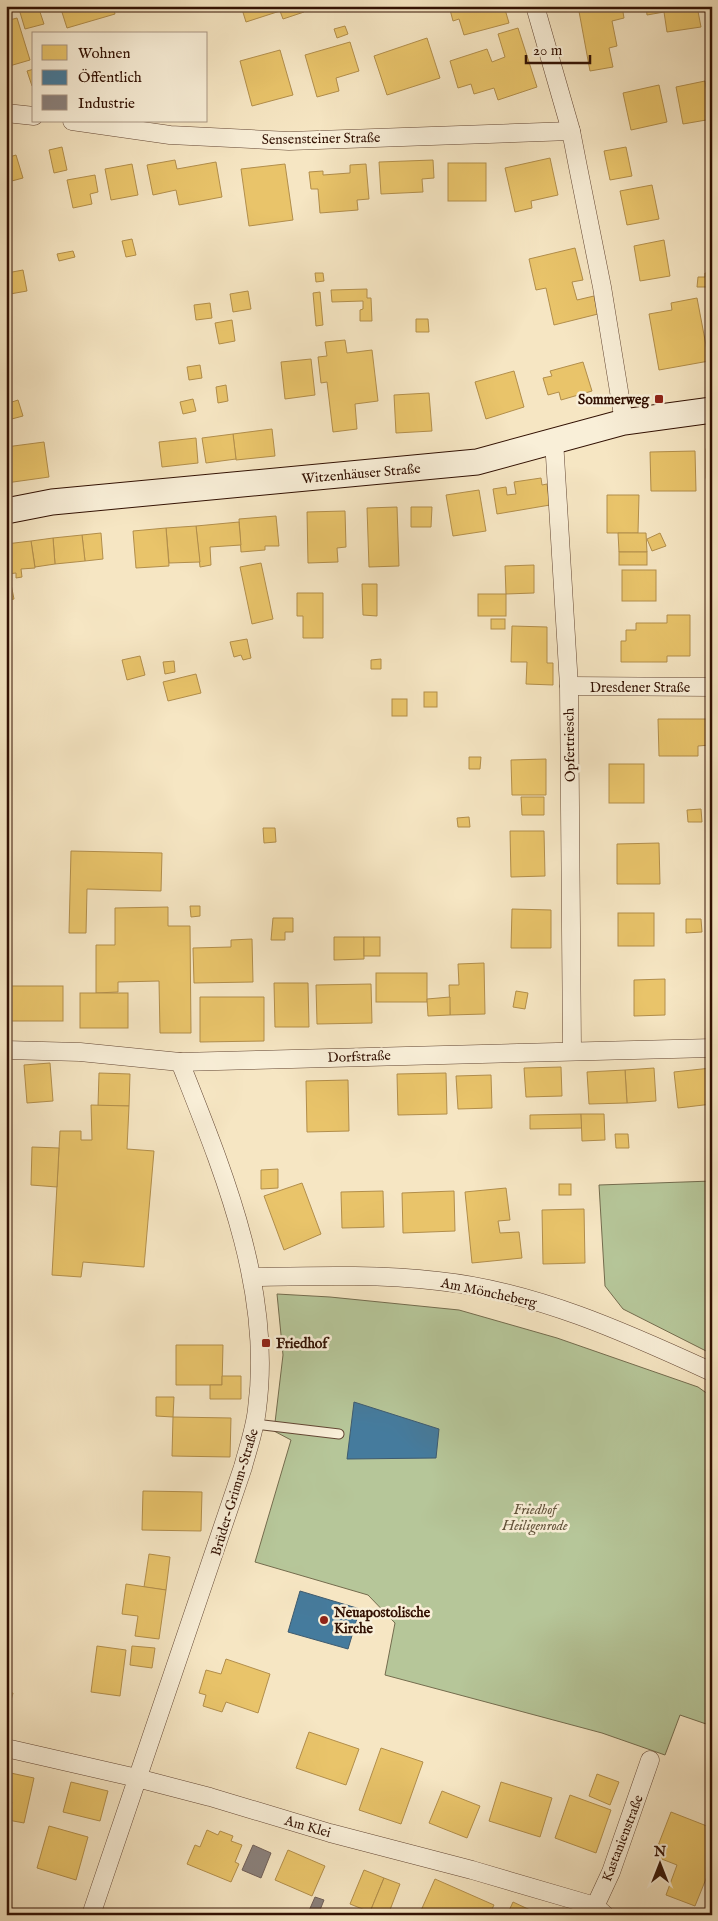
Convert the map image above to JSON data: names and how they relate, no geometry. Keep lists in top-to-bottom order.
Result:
{
  "streets": {
    "main road": ["Witzenhäuser Straße"],
    "street": [
      "Sensensteiner Straße",
      "Dresdener Straße",
      "Opfertriesch",
      "Dorfstraße",
      "Am Möncheberg",
      "Brüder-Grimm-Straße",
      "Am Klei",
      "Kastanienstraße"
    ]
  },
  "crossings": [
    ["Witzenhäuser Straße", "Opfertriesch"],
    ["Dresdener Straße", "Opfertriesch"],
    ["Opfertriesch", "Dorfstraße"],
    ["Dorfstraße", "Brüder-Grimm-Straße"],
    ["Am Möncheberg", "Brüder-Grimm-Straße"],
    ["Brüder-Grimm-Straße", "Am Klei"],
    ["Am Klei", "Kastanienstraße"]
  ],
  "parks": ["Friedhof Heiligenrode"],
  "places": {
    "transit": ["Sommerweg", "Friedhof"],
    "other": ["Neuapostolische Kirche"]
  },
  "legend": ["Wohnen", "Öffentlich", "Industrie"],
  "scale_bar": "20 m",
  "north": "top"
}
